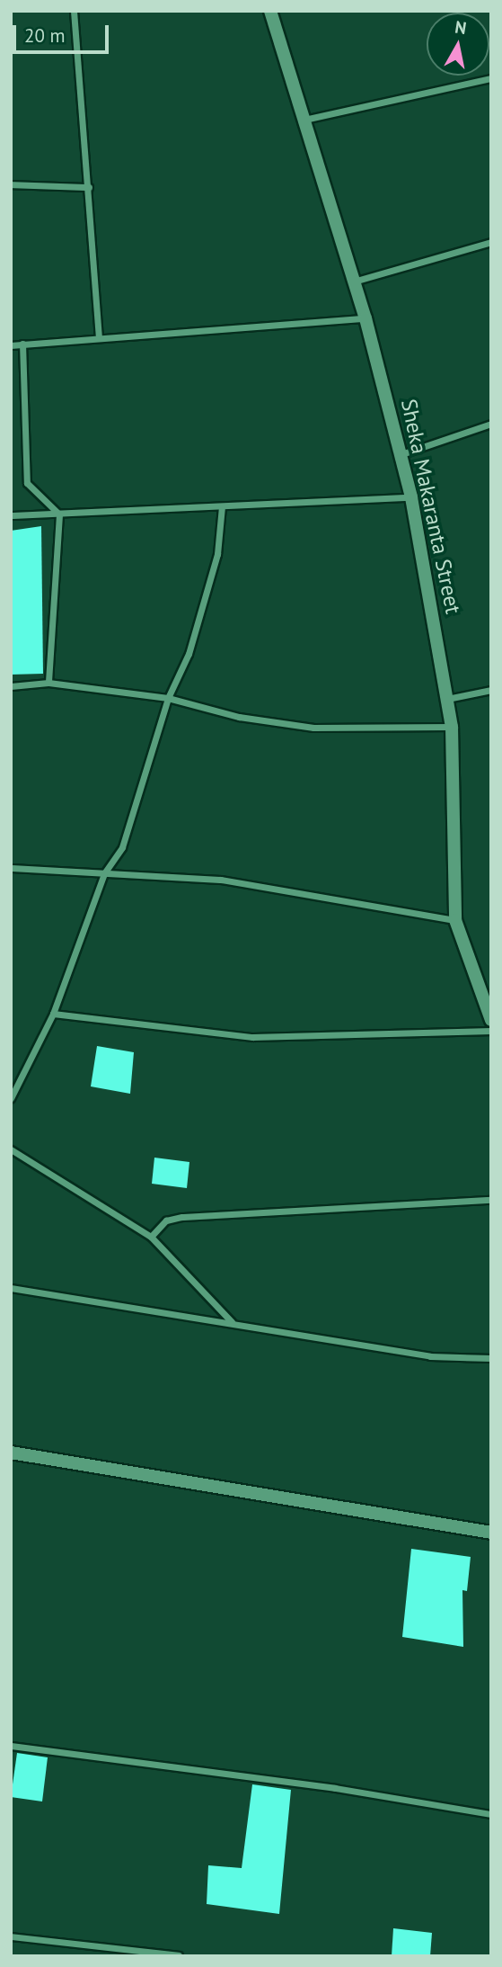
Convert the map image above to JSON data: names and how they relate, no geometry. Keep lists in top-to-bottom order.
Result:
{
  "streets": {
    "street": ["Sheka Makaranta Street"]
  },
  "scale_bar": "20 m",
  "north": "top"
}
